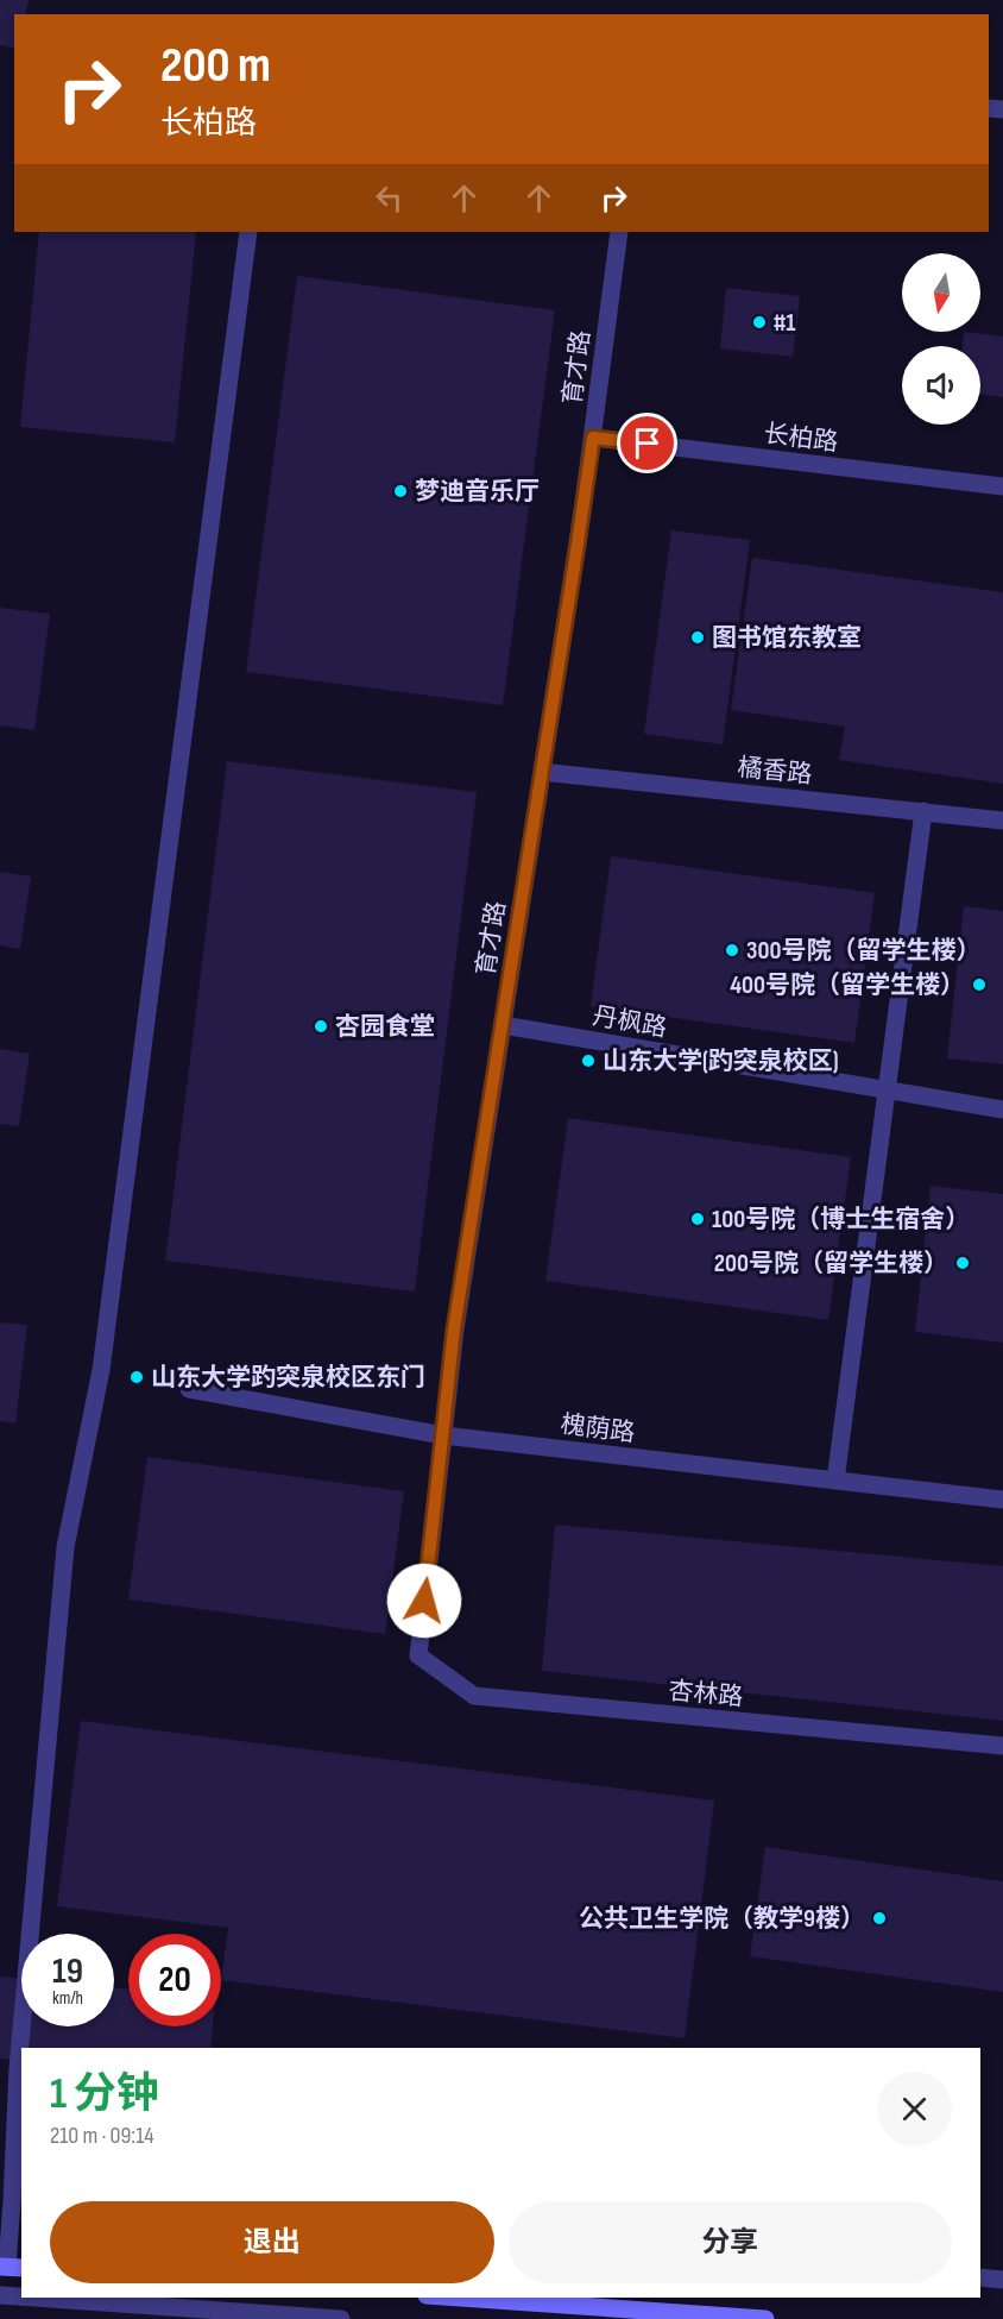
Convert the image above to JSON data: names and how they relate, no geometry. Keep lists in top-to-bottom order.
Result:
{
  "streets": {
    "lane": [
      "育才路",
      "长柏路",
      "橘香路",
      "丹枫路",
      "槐荫路",
      "杏林路"
    ]
  },
  "crossings": [
    ["育才路", "长柏路"],
    ["育才路", "橘香路"],
    ["育才路", "丹枫路"],
    ["育才路", "槐荫路"],
    ["育才路", "杏林路"]
  ],
  "places": [
    "#1",
    "梦迪音乐厅",
    "图书馆东教室",
    "300号院（留学生楼）",
    "400号院（留学生楼）",
    "杏园食堂",
    "山东大学(趵突泉校区)",
    "100号院（博士生宿舍）",
    "200号院（留学生楼）",
    "山东大学趵突泉校区东门",
    "公共卫生学院（教学9楼）"
  ],
  "north": "bottom",
  "page": {
    "turn": ["200 m", "长柏路"],
    "speed": "19 km/h",
    "limit": "20",
    "heading": ["1 分钟", "210 m · 09:14"],
    "buttons": ["退出", "分享"]
  }
}
